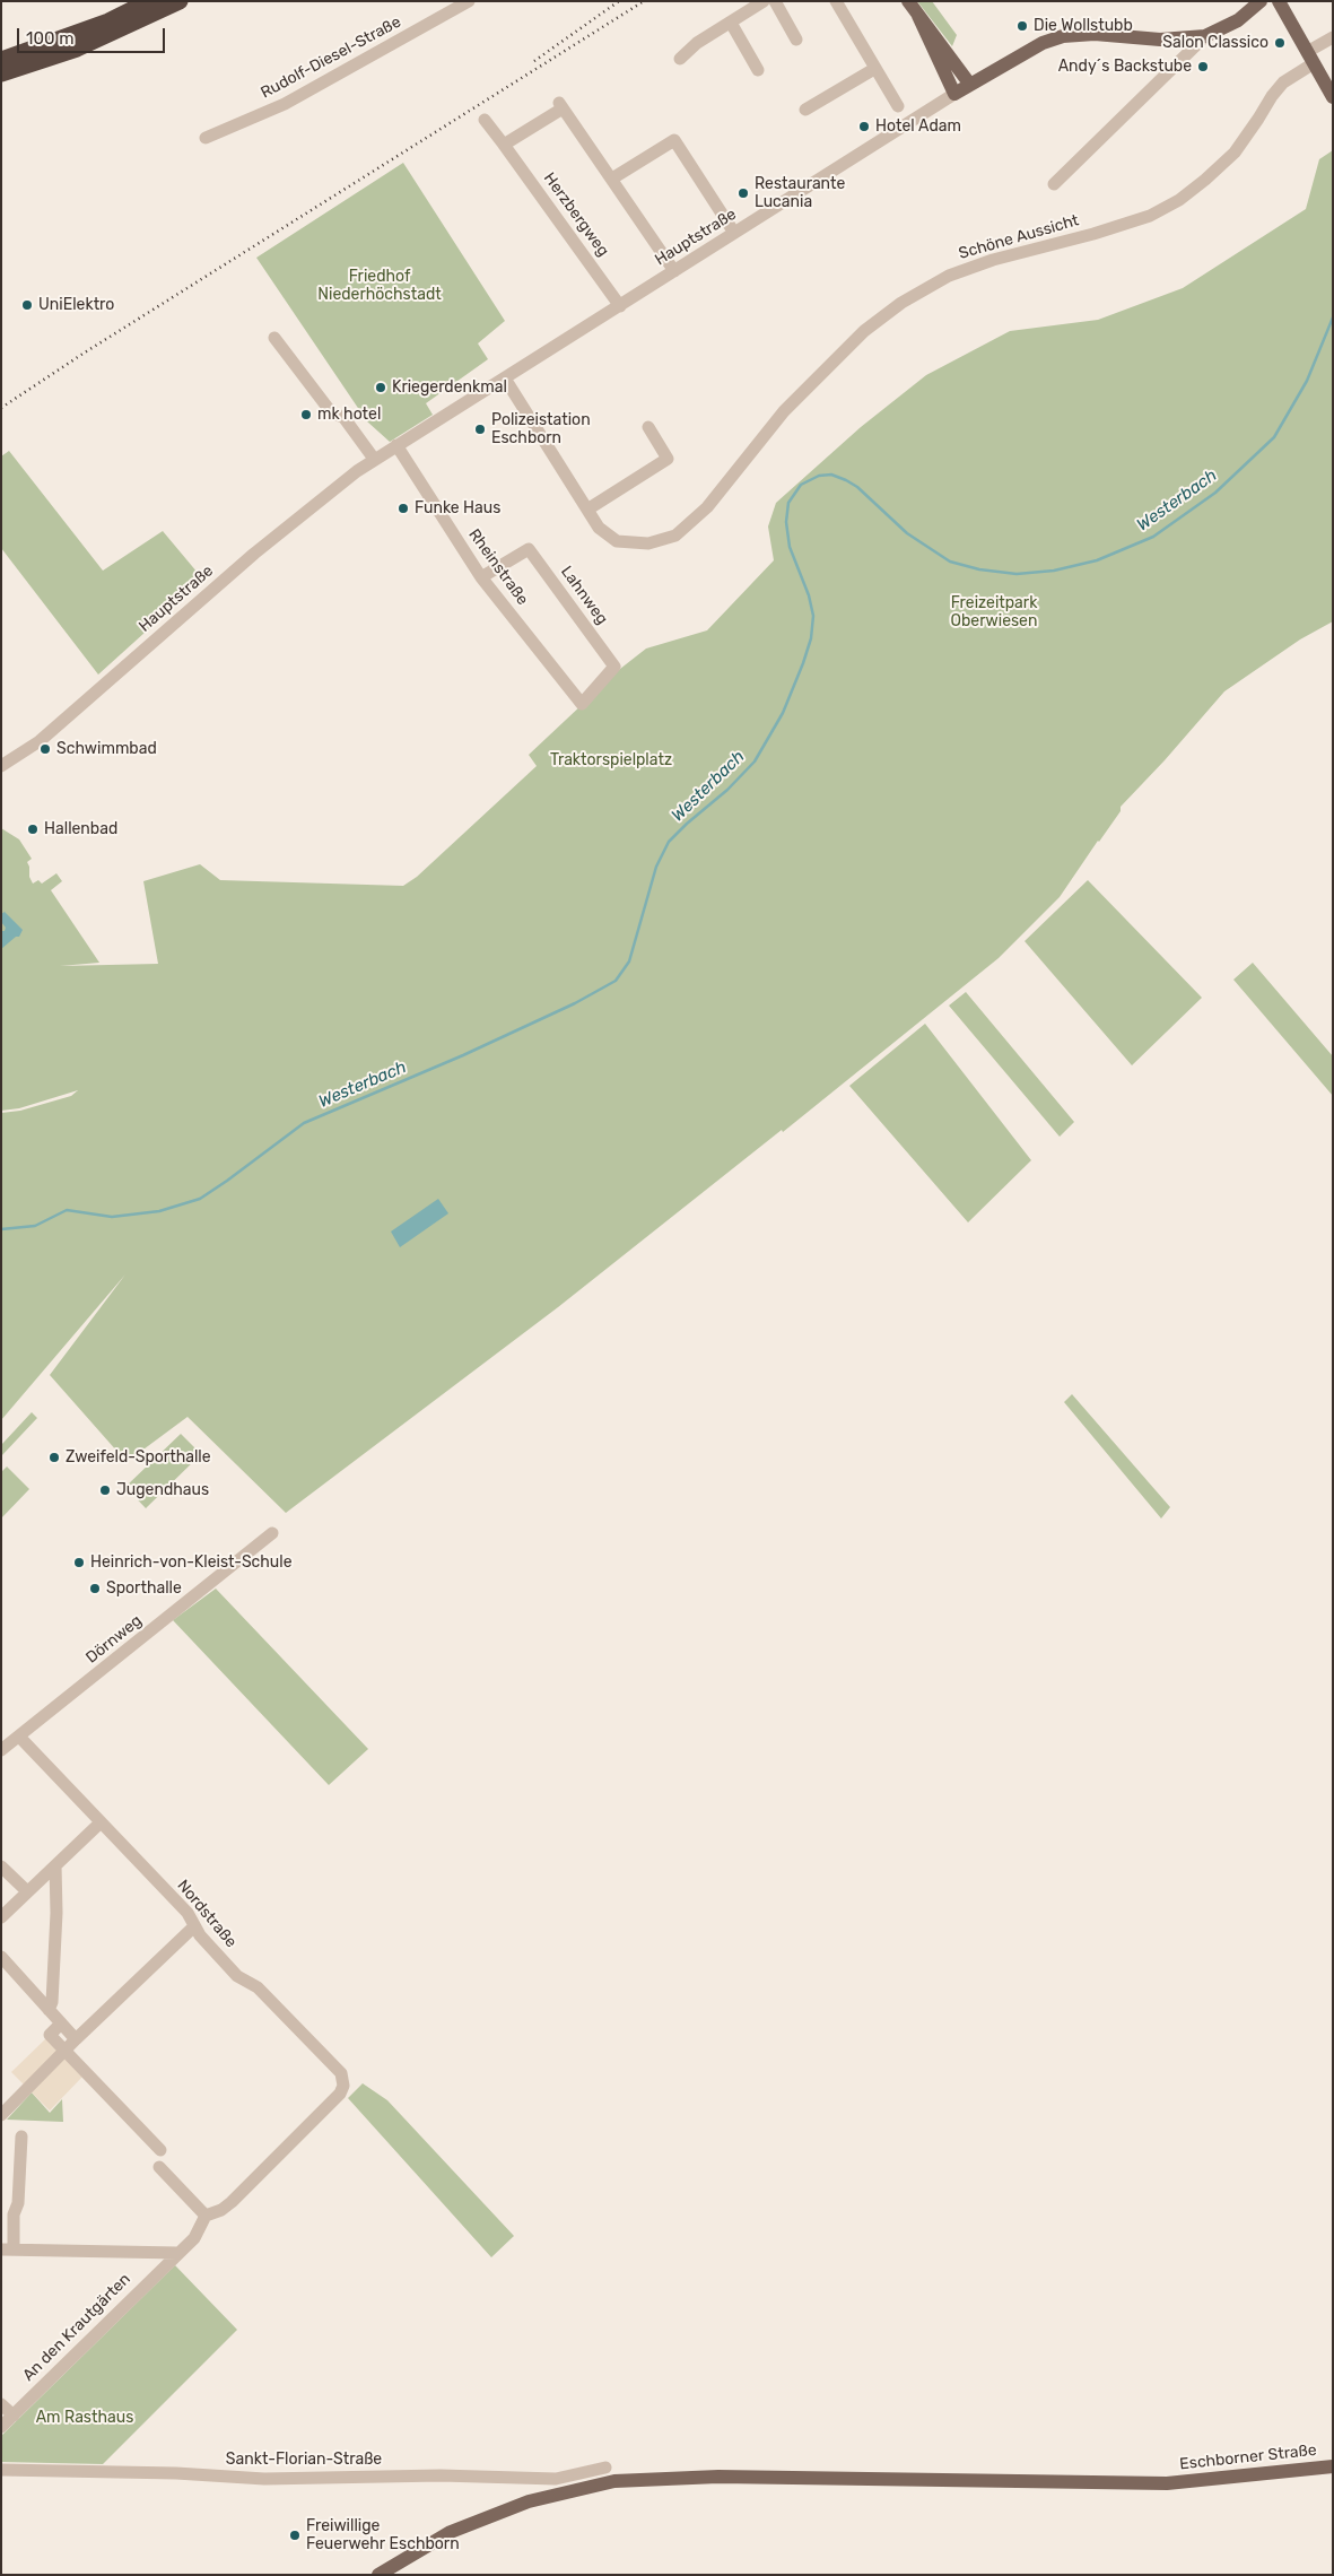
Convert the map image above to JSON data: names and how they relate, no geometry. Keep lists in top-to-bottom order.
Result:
{
  "streets": {
    "main road": ["Hauptstraße", "Eschborner Straße"],
    "street": [
      "Rudolf-Diesel-Straße",
      "Herzbergweg",
      "Schöne Aussicht",
      "Rheinstraße",
      "Lahnweg",
      "Dörnweg",
      "Nordstraße",
      "An den Krautgärten",
      "Sankt-Florian-Straße"
    ]
  },
  "crossings": [
    ["Herzbergweg", "Hauptstraße"],
    ["Hauptstraße", "Schöne Aussicht"],
    ["Hauptstraße", "Rheinstraße"],
    ["Rheinstraße", "Lahnweg"],
    ["Dörnweg", "Nordstraße"],
    ["Nordstraße", "An den Krautgärten"]
  ],
  "water": ["Westerbach"],
  "parks": [
    "Friedhof Niederhöchstadt",
    "Freizeitpark Oberwiesen",
    "Traktorspielplatz",
    "Am Rasthaus"
  ],
  "places": [
    "Die Wollstubb",
    "Salon Classico",
    "Andy´s Backstube",
    "Hotel Adam",
    "Restaurante Lucania",
    "UniElektro",
    "Kriegerdenkmal",
    "mk hotel",
    "Polizeistation Eschborn",
    "Funke Haus",
    "Schwimmbad",
    "Hallenbad",
    "Zweifeld-Sporthalle",
    "Jugendhaus",
    "Heinrich-von-Kleist-Schule",
    "Sporthalle",
    "Freiwillige Feuerwehr Eschborn"
  ],
  "scale_bar": "100 m"
}
